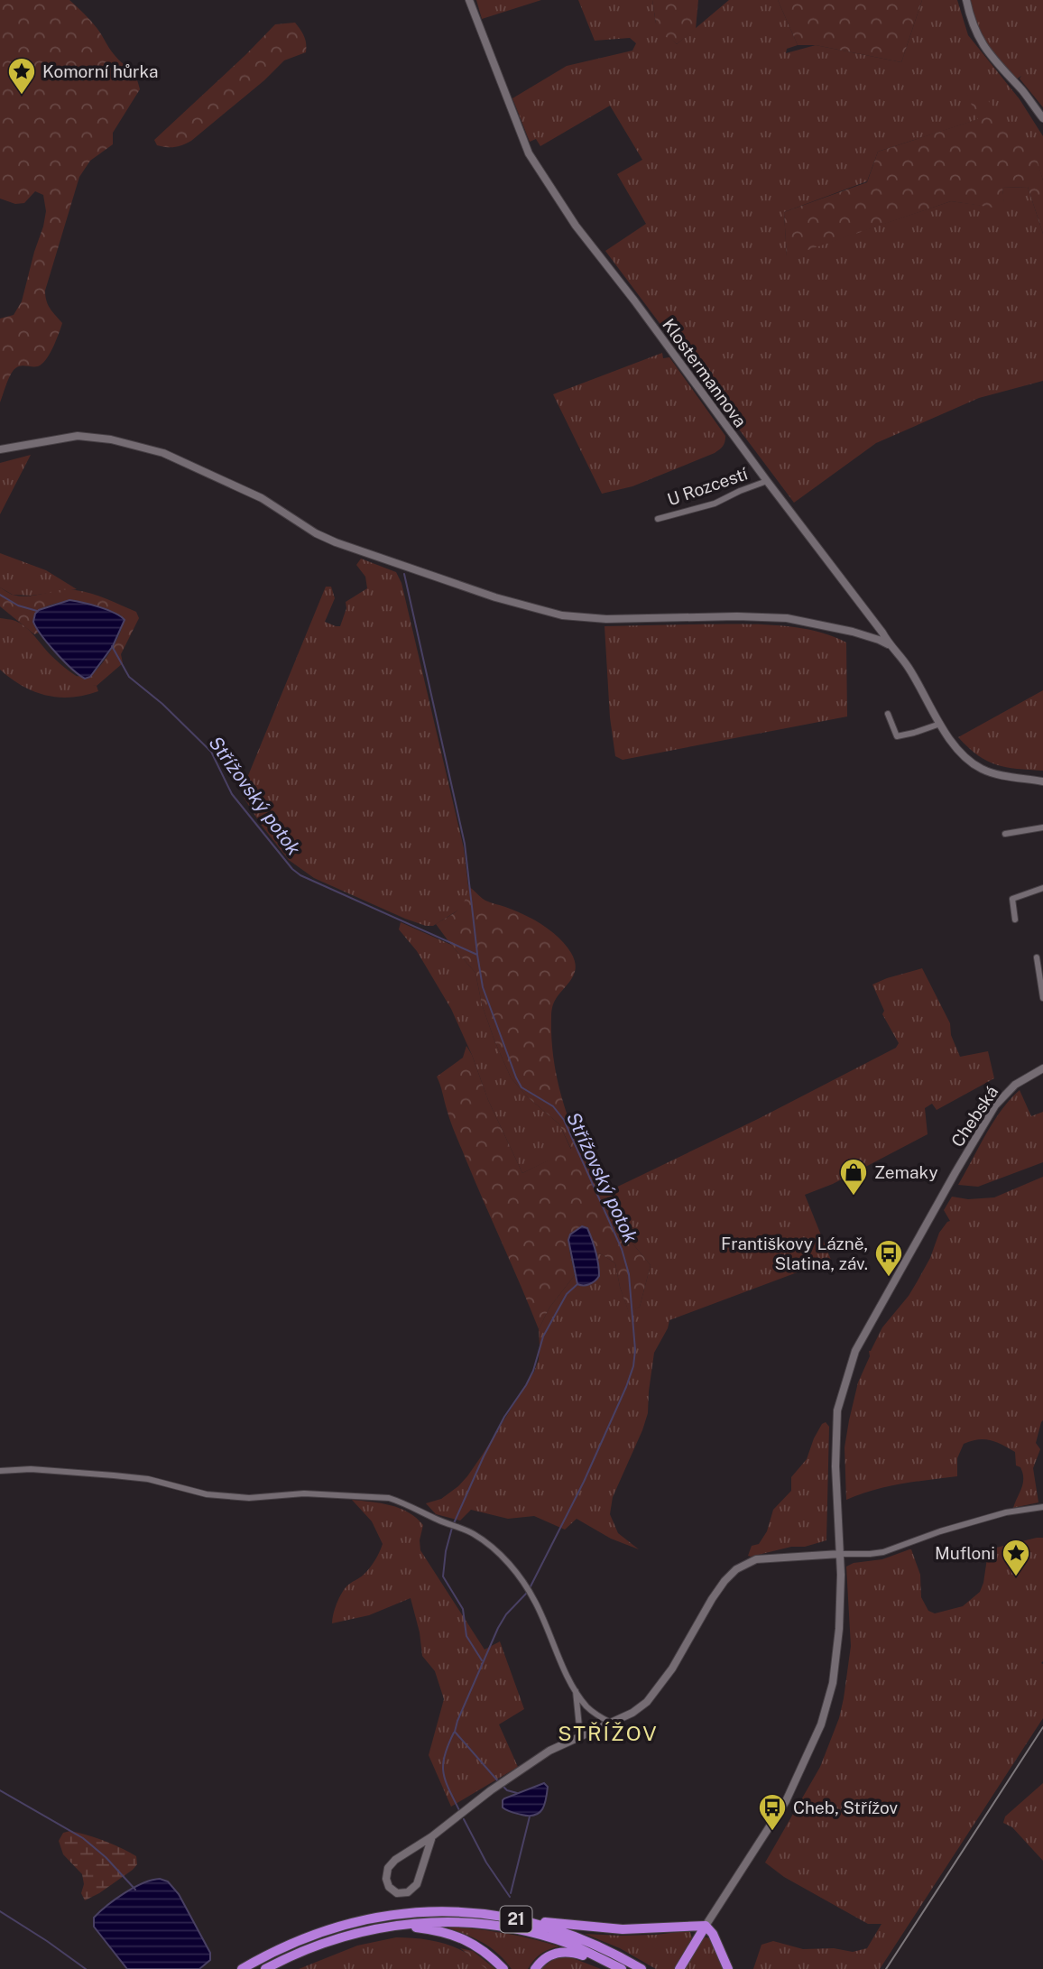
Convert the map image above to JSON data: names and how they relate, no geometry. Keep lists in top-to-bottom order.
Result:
{
  "streets": {
    "highway": ["21"],
    "street": ["Klostermannova", "U Rozcestí", "Chebská"]
  },
  "crossings": [
    ["Klostermannova", "U Rozcestí"]
  ],
  "districts": ["STŘÍŽOV"],
  "water": ["Střížovský potok"],
  "places": {
    "place": ["Komorní hůrka", "Mufloni"],
    "shop": ["Zemaky"],
    "bus stop": ["Františkovy Lázně, Slatina, záv.", "Cheb, Střížov"]
  }
}
